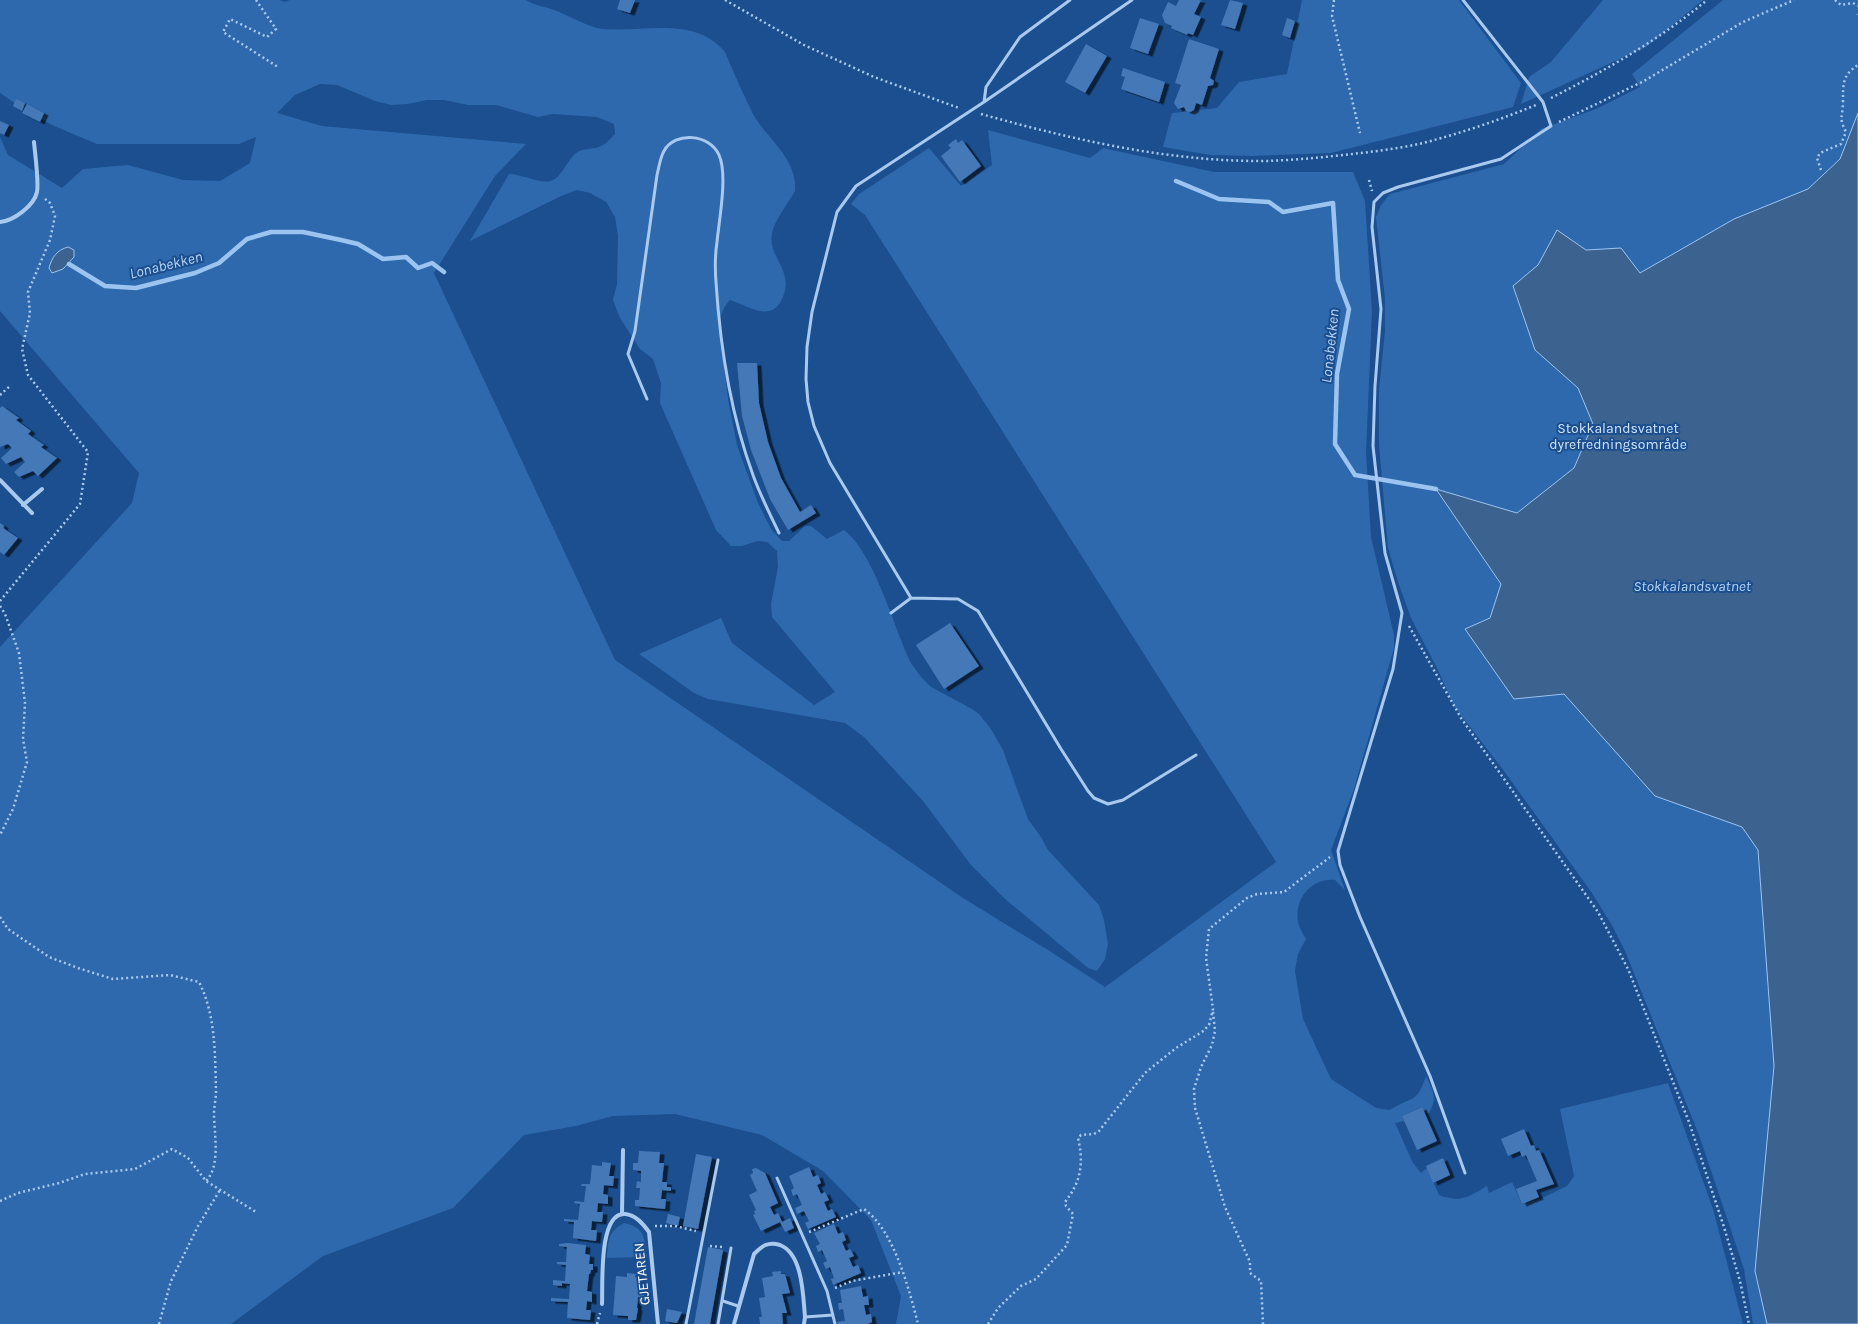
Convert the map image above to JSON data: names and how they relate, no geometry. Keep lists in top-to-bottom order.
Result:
{
  "streets": {
    "street": ["GJETAREN"]
  },
  "water": ["Lonabekken", "Stokkalandsvatnet"],
  "parks": ["Stokkalandsvatnet dyrefredningsområde"]
}
